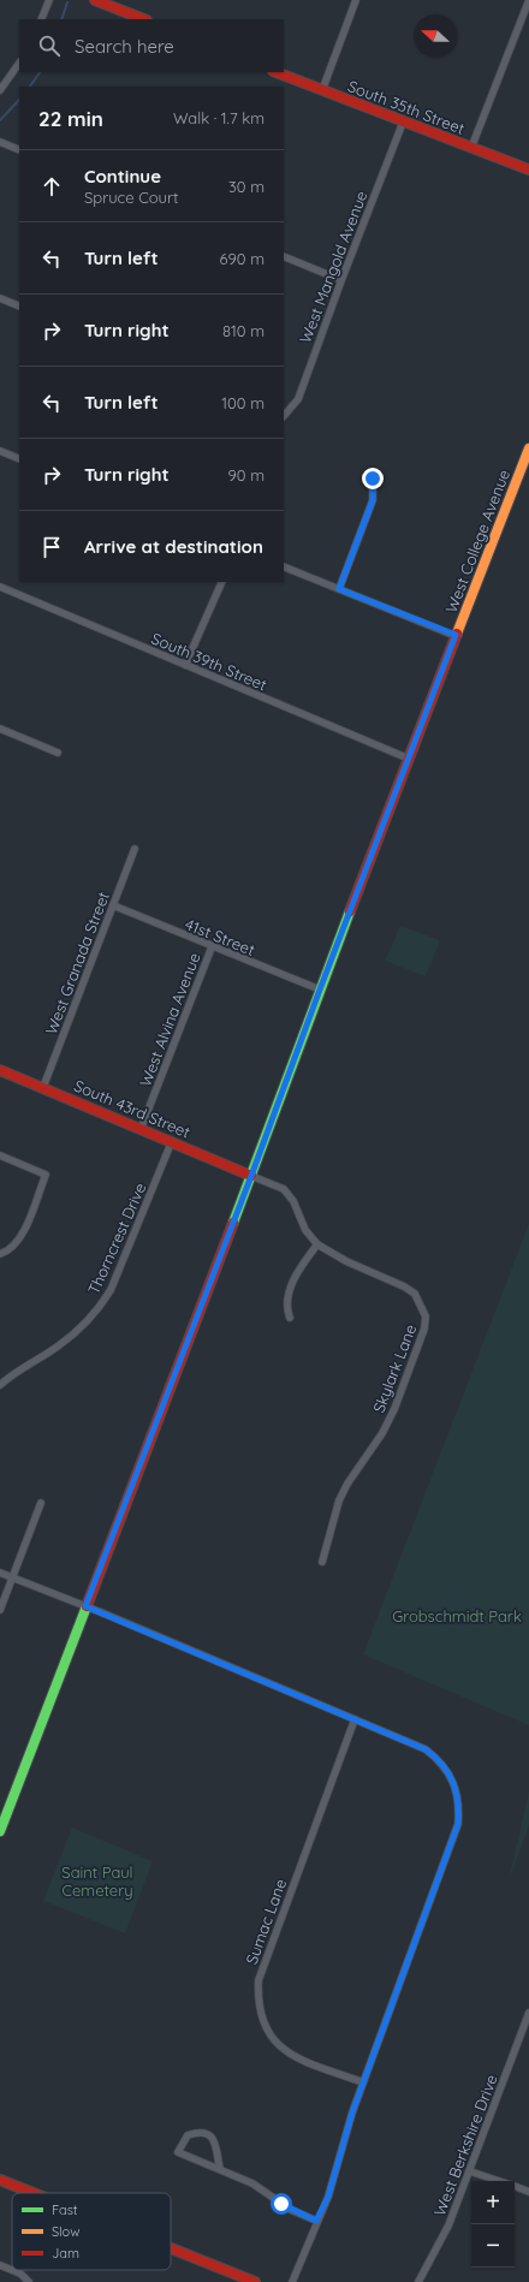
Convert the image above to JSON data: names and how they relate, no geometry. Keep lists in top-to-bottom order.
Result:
{
  "streets": {
    "street": [
      "South 35th Street",
      "West Mangold Avenue",
      "West College Avenue",
      "South 39th Street",
      "41st Street",
      "West Granada Street",
      "West Alvina Avenue",
      "South 43rd Street",
      "Thorncrest Drive",
      "Skylark Lane",
      "Sumac Lane",
      "West Berkshire Drive"
    ]
  },
  "crossings": [
    ["South 35th Street", "West Mangold Avenue"],
    ["West College Avenue", "South 39th Street"],
    ["West College Avenue", "41st Street"],
    ["West College Avenue", "South 43rd Street"],
    ["West College Avenue", "Skylark Lane"],
    ["41st Street", "West Granada Street"],
    ["41st Street", "West Alvina Avenue"],
    ["West Granada Street", "South 43rd Street"],
    ["West Alvina Avenue", "South 43rd Street"],
    ["South 43rd Street", "Thorncrest Drive"],
    ["South 43rd Street", "Skylark Lane"]
  ],
  "parks": ["Grobschmidt Park", "Saint Paul Cemetery"],
  "legend": ["Fast", "Slow", "Jam"],
  "north": "left",
  "page": {
    "search": "Search here",
    "heading": ["22 min", "Walk · 1.7 km"],
    "list": [
      ["Continue", "Spruce Court", "30 m"],
      ["Turn left", "690 m"],
      ["Turn right", "810 m"],
      ["Turn left", "100 m"],
      ["Turn right", "90 m"],
      "Arrive at destination"
    ],
    "map_buttons": ["+", "−"]
  }
}
